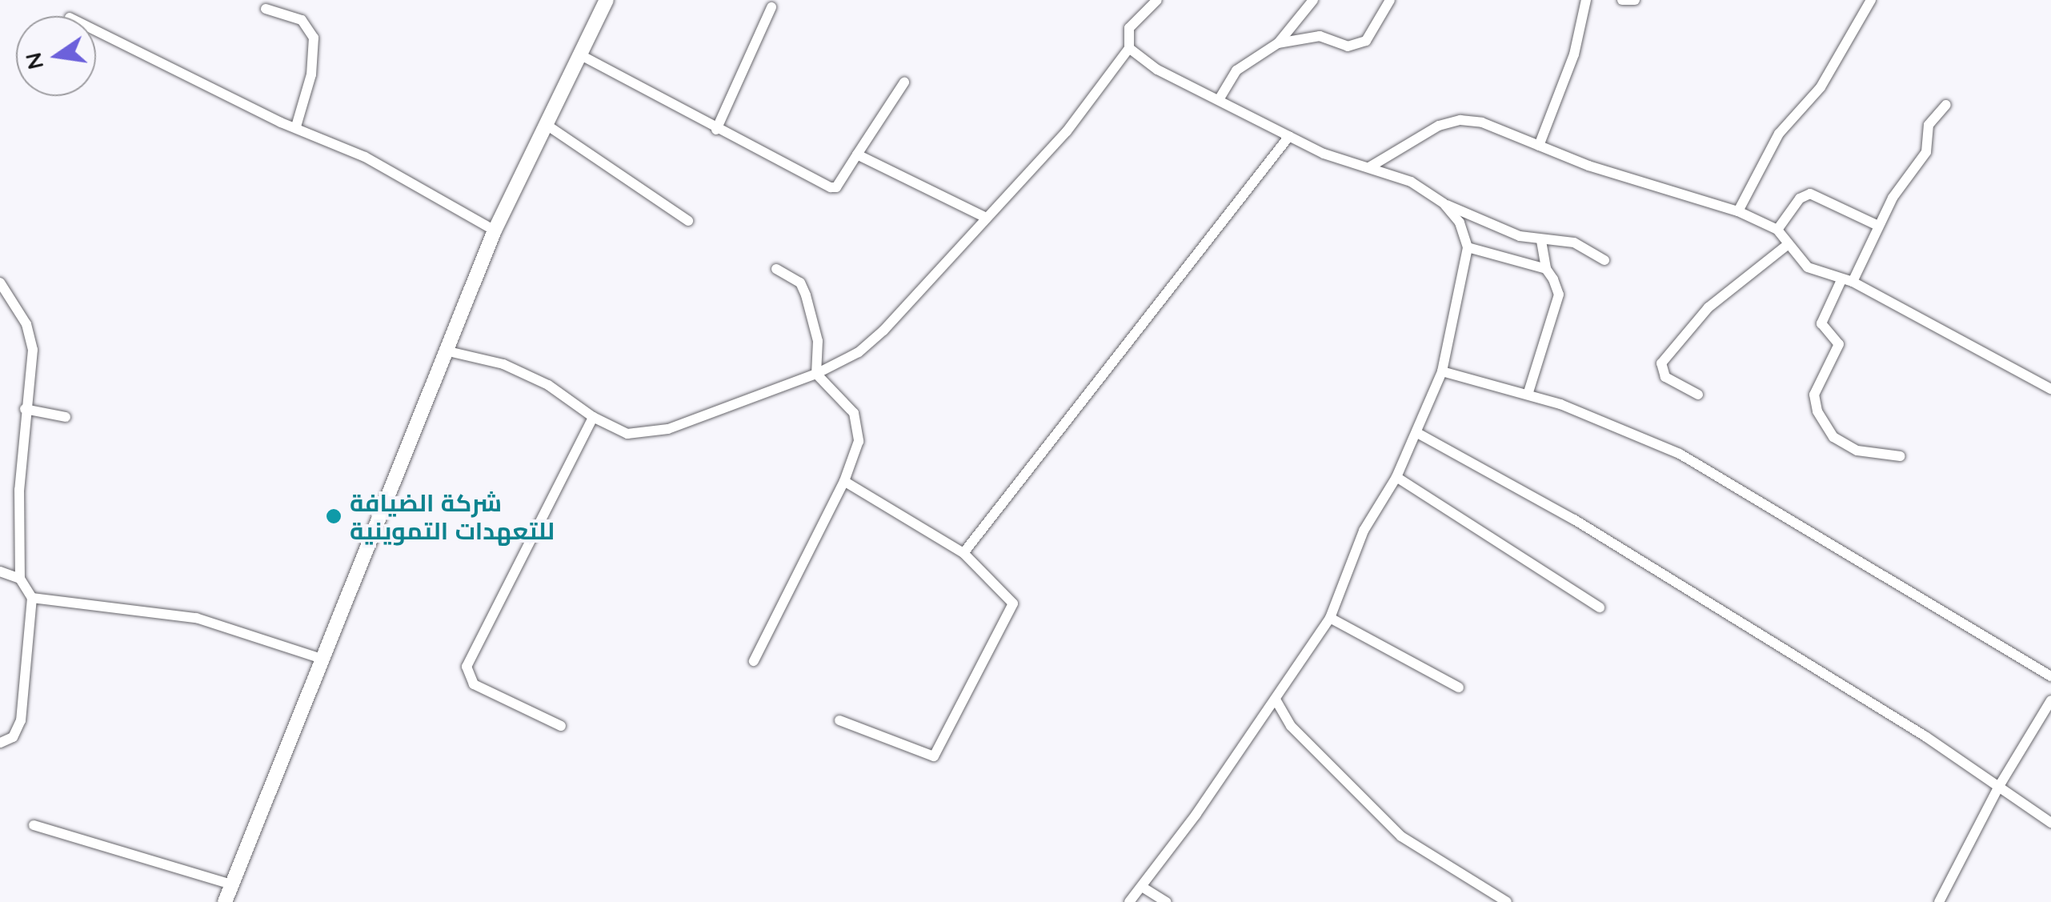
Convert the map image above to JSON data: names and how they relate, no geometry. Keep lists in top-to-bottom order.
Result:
{
  "places": ["شركة الضيافة للتعهدات التموينية"],
  "north": "left"
}
